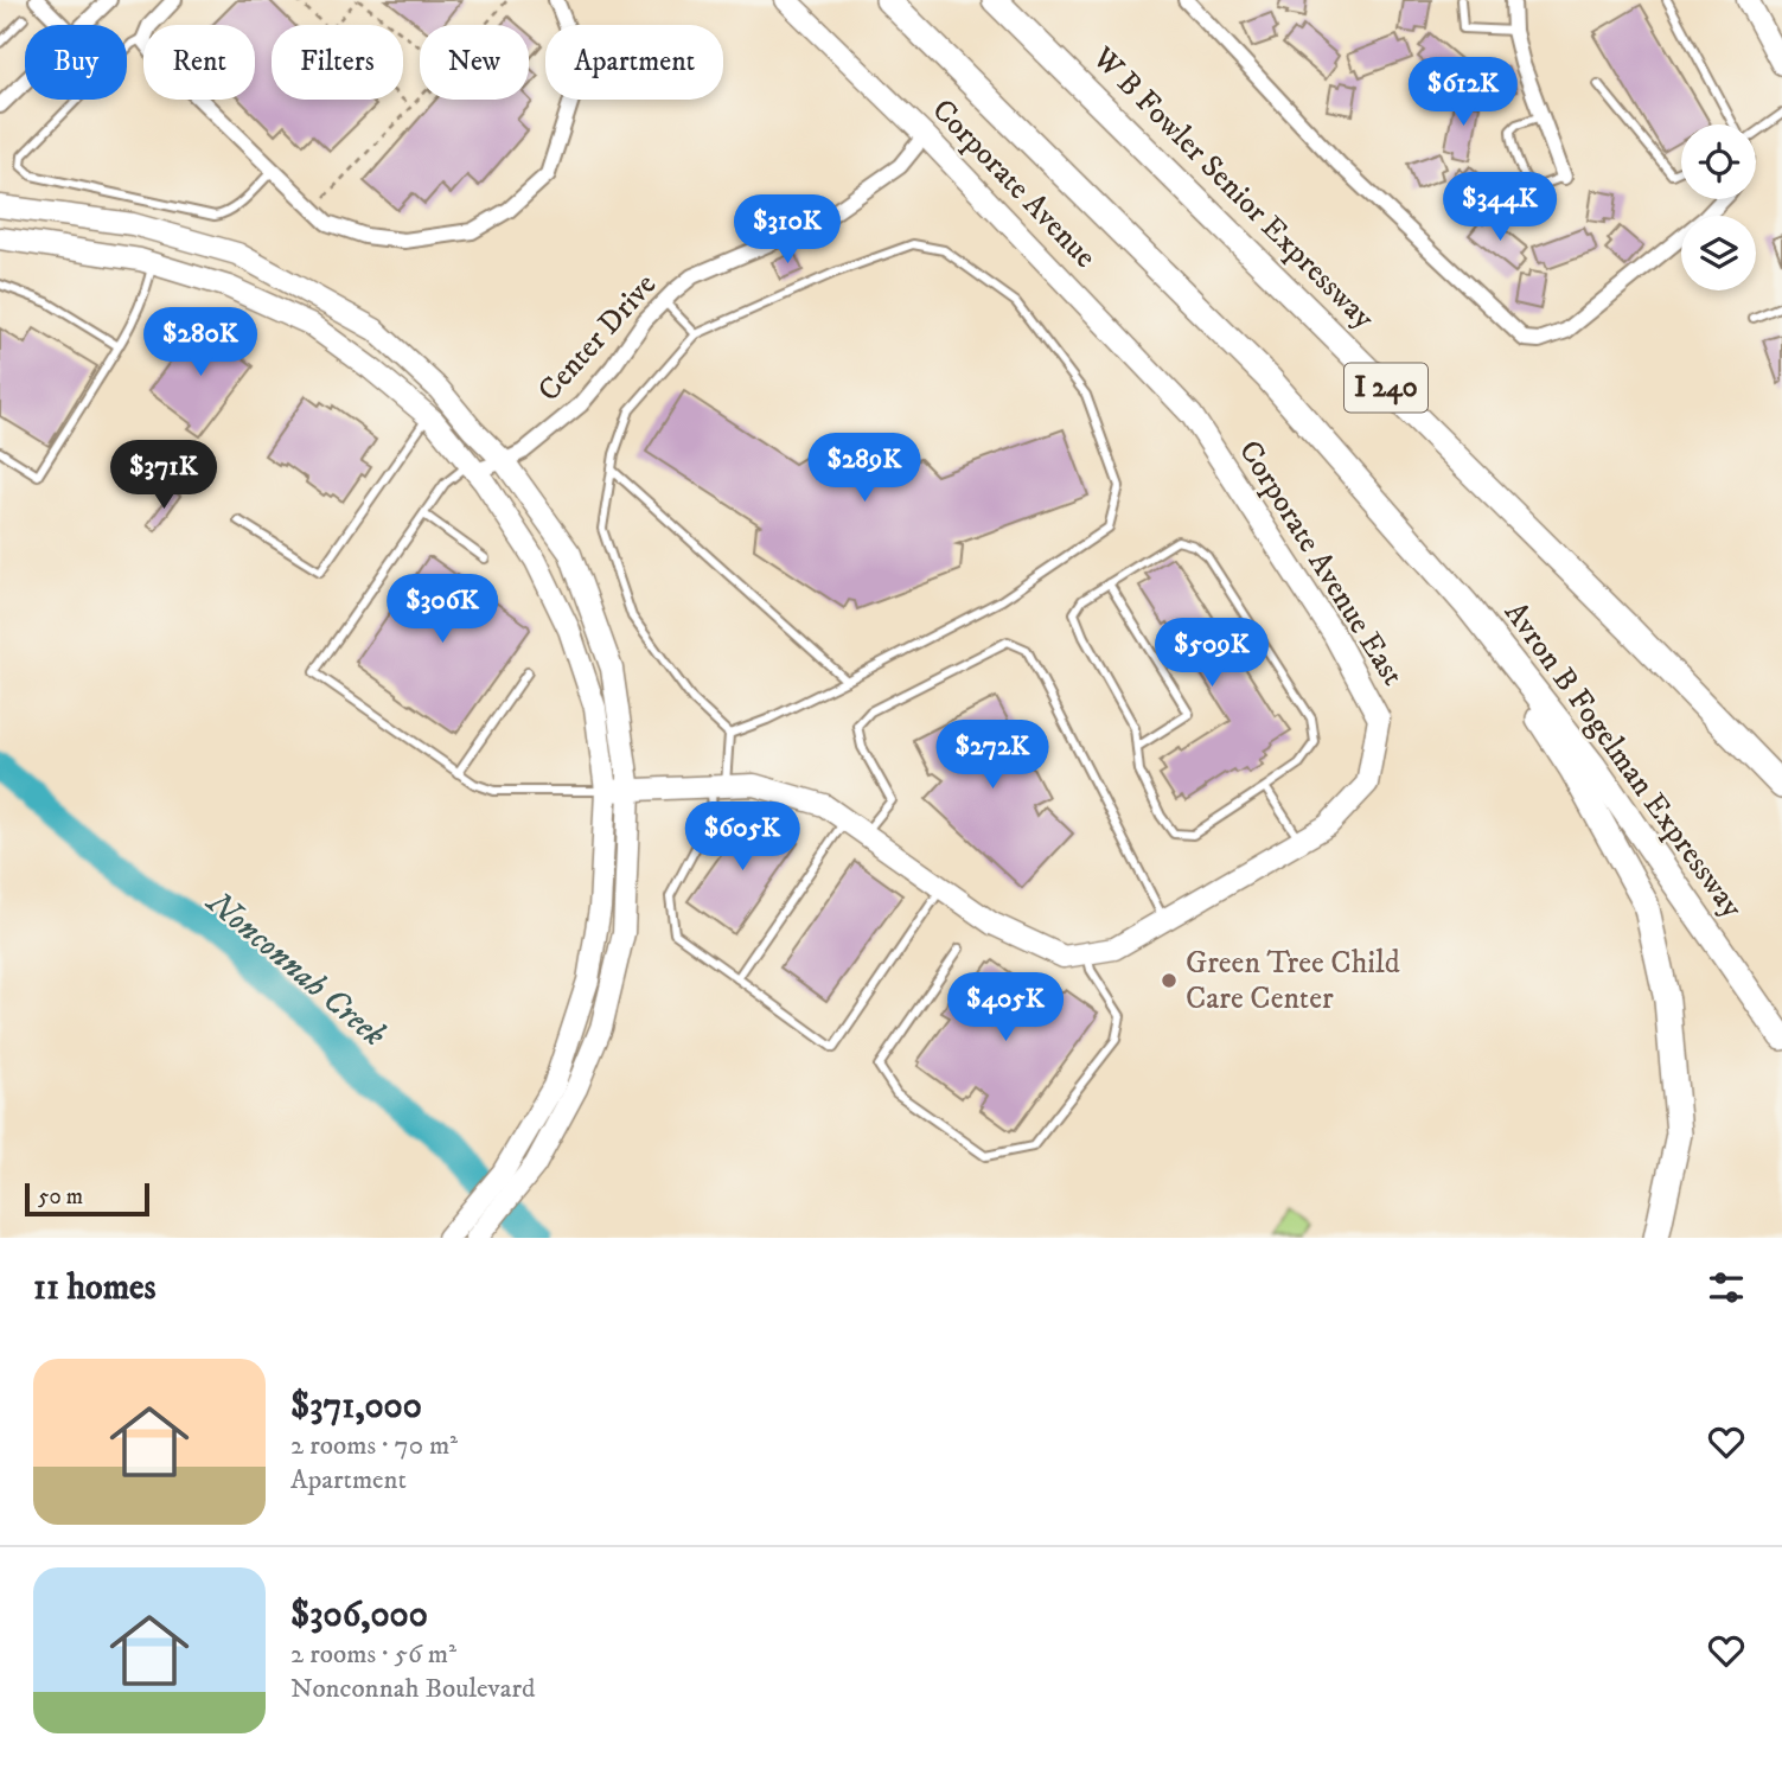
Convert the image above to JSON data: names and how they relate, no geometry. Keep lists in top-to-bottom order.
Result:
{
  "streets": {
    "highway": ["W B Fowler Senior Expressway", "I 240", "Avron B Fogelman Expressway"],
    "street": ["Corporate Avenue", "Center Drive", "Corporate Avenue East"]
  },
  "crossings": [
    ["Corporate Avenue", "Center Drive"],
    ["Corporate Avenue", "Corporate Avenue East"],
    ["I 240", "Avron B Fogelman Expressway"]
  ],
  "water": ["Nonconnah Creek"],
  "places": ["Green Tree Child Care Center"],
  "scale_bar": "50 m",
  "page": {
    "chip": [
      "Buy",
      "Rent",
      "Filters",
      "New",
      "Apartment"
    ],
    "price": [
      "$612K",
      "$344K",
      "$310K",
      "$280K",
      "$289K",
      "$371K",
      "$306K",
      "$509K",
      "$272K",
      "$605K",
      "$405K"
    ],
    "scale": "50 m",
    "heading": "11 homes",
    "list": [
      {
        "name": "$371,000",
        "note": "2 rooms · 70 m² · Apartment"
      },
      {
        "name": "$306,000",
        "note": "2 rooms · 56 m² · Nonconnah Boulevard"
      }
    ]
  }
}
